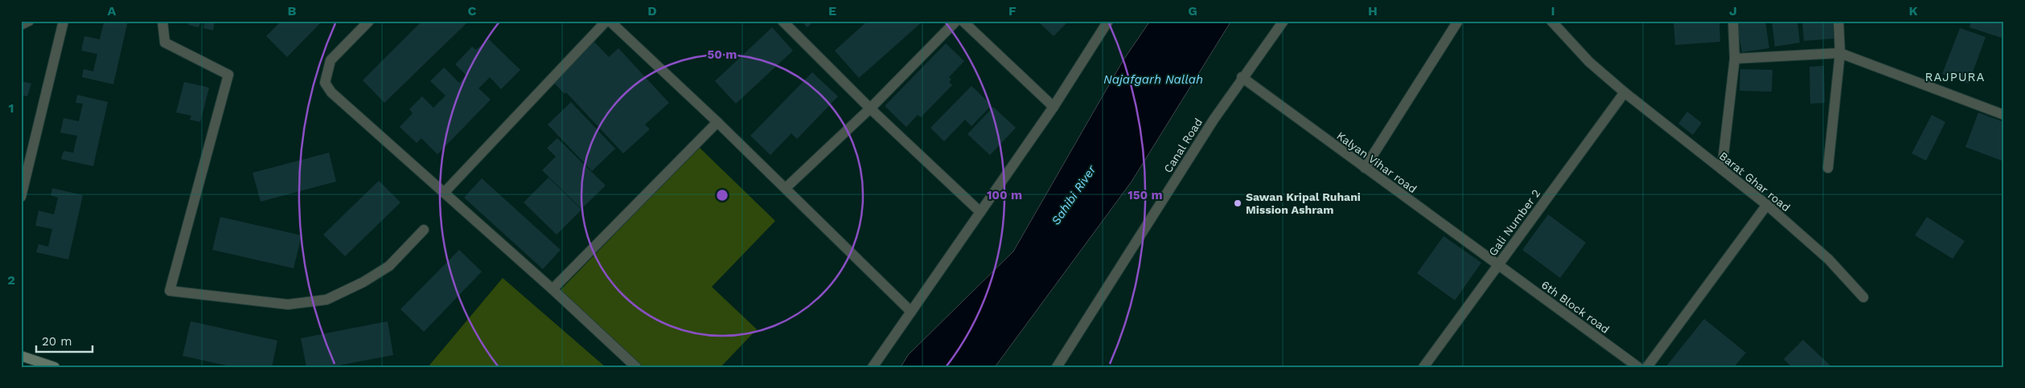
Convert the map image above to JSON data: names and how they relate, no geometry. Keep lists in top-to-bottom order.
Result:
{
  "streets": {
    "street": [
      "Canal Road",
      "Kalyan Vihar road",
      "Barat Ghar road",
      "Gali Number 2",
      "6th Block road"
    ]
  },
  "crossings": [
    ["Canal Road", "Kalyan Vihar road"],
    ["Kalyan Vihar road", "Gali Number 2"],
    ["Kalyan Vihar road", "6th Block road"],
    ["Barat Ghar road", "Gali Number 2"],
    ["Gali Number 2", "6th Block road"]
  ],
  "districts": ["RAJPURA"],
  "water": ["Najafgarh Nallah", "Sahibi River"],
  "places": ["Sawan Kripal Ruhani Mission Ashram"],
  "scale_bar": "20 m",
  "grid": {
    "columns": [
      "A",
      "B",
      "C",
      "D",
      "E",
      "F",
      "G",
      "H",
      "I",
      "J",
      "K"
    ],
    "rows": ["1", "2"]
  },
  "rings": ["50 m", "100 m", "150 m"]
}
